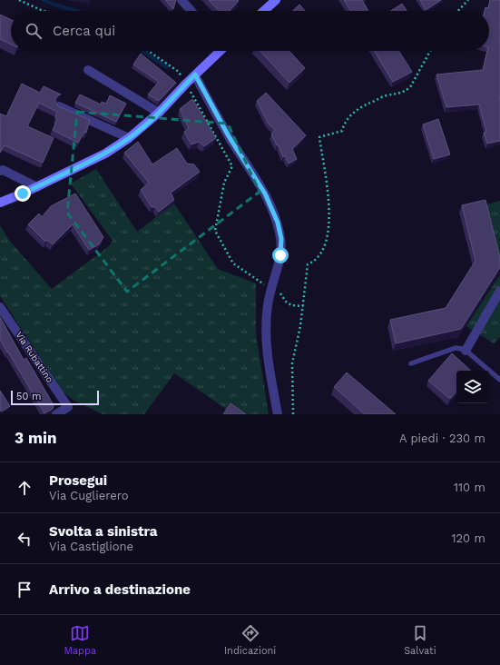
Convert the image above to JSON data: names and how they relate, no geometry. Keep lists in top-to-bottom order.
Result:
{
  "streets": {
    "street": ["Via Rubattino"]
  },
  "scale_bar": "50 m",
  "page": {
    "search": "Cerca qui",
    "scale": "50 m",
    "heading": ["3 min", "A piedi · 230 m"],
    "list": [
      ["Prosegui", "Via Cuglierero", "110 m"],
      ["Svolta a sinistra", "Via Castiglione", "120 m"],
      "Arrivo a destinazione"
    ],
    "nav": ["Mappa", "Indicazioni", "Salvati"]
  }
}
